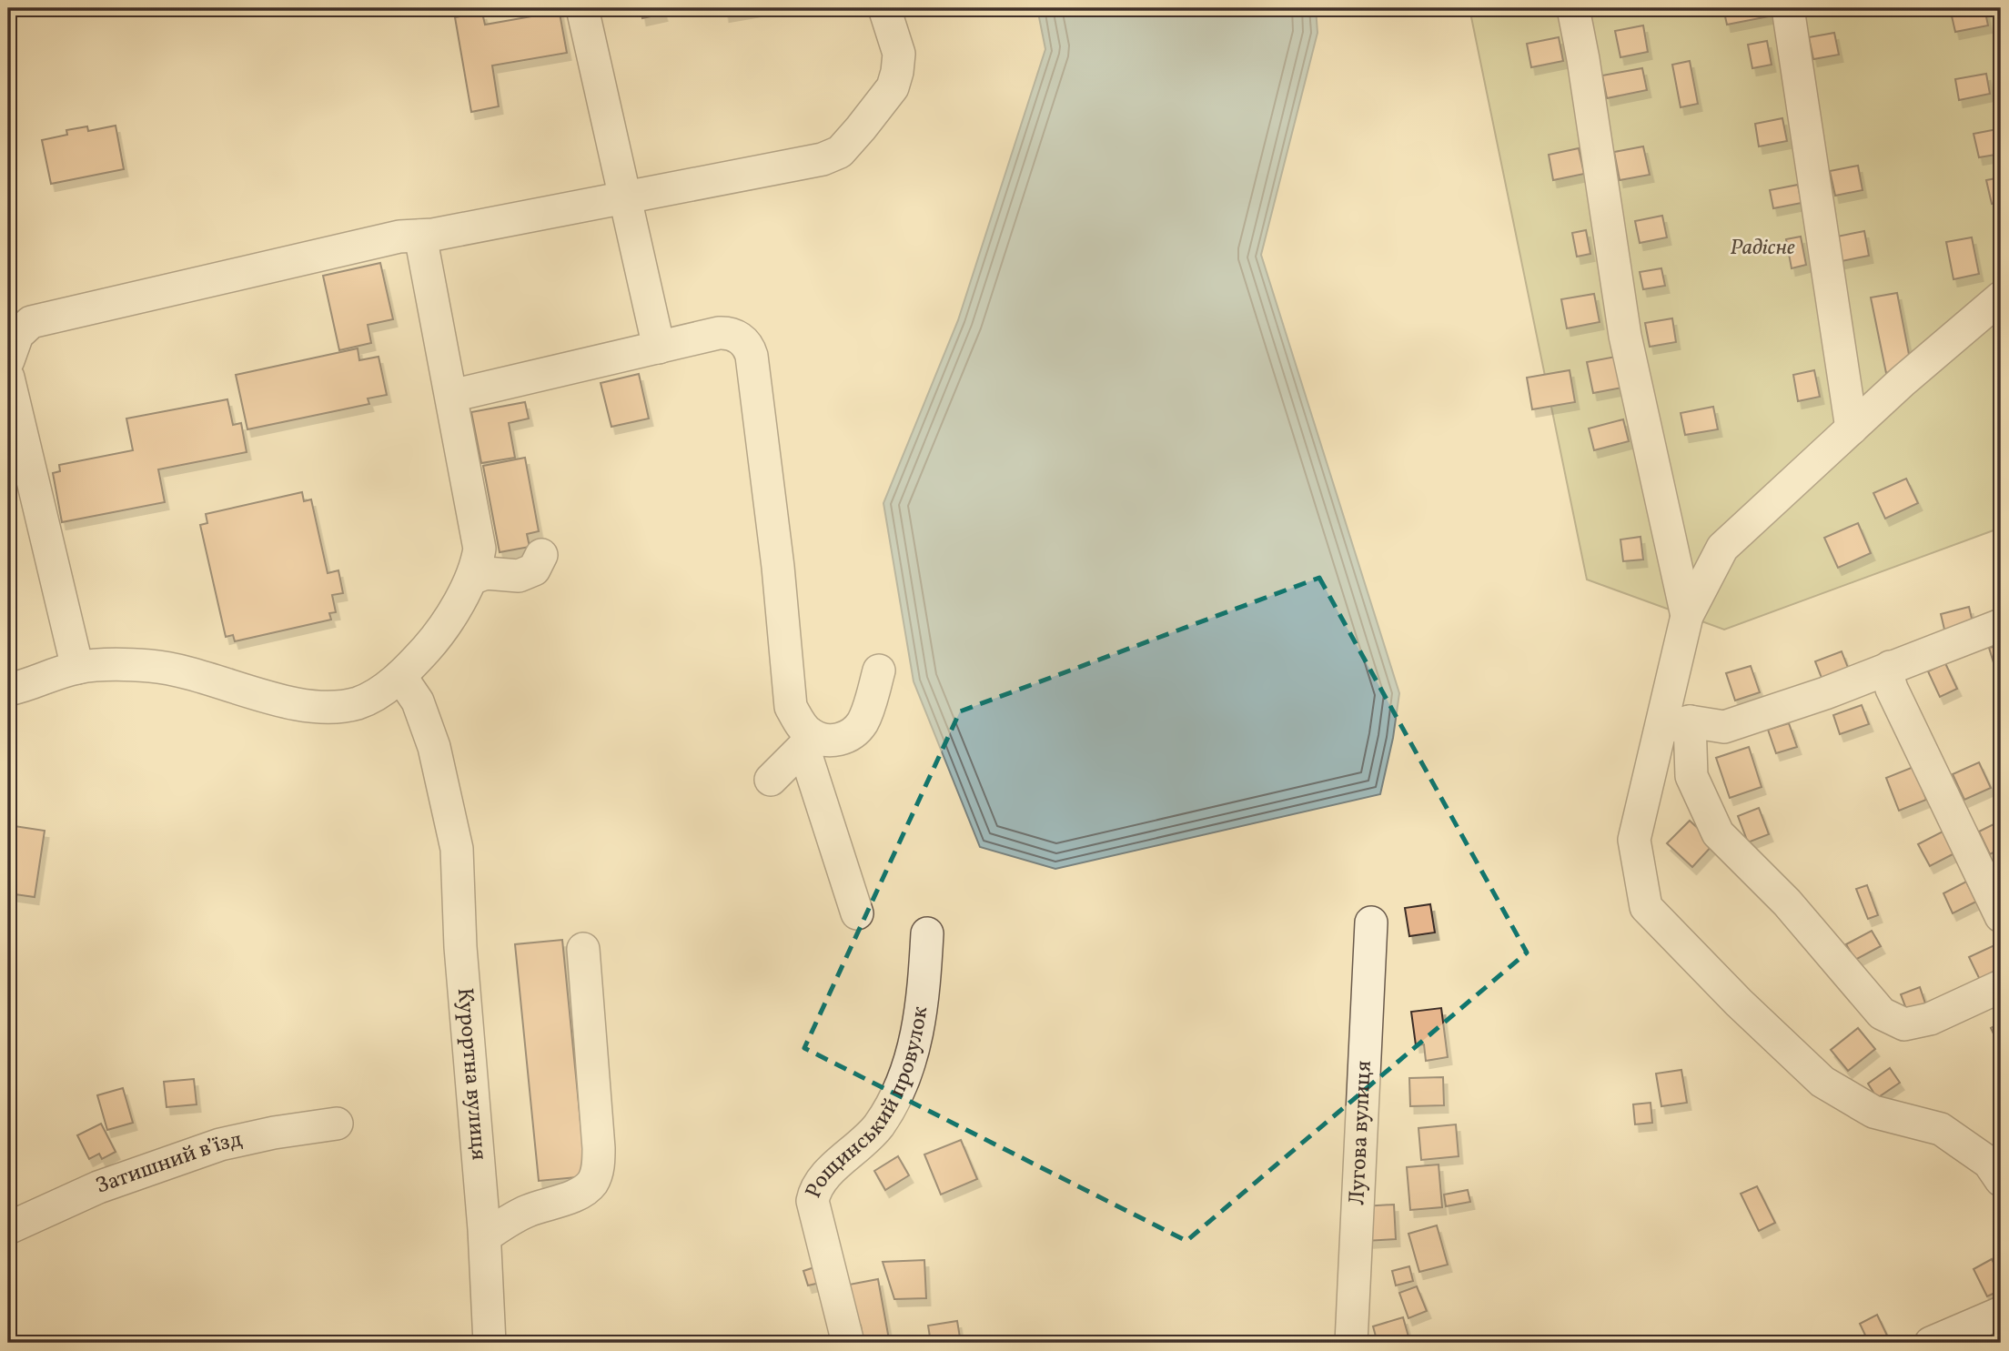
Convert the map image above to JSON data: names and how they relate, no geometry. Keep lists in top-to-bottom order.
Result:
{
  "streets": {
    "street": [
      "Курортна вулиця",
      "Рощинський провулок",
      "Лугова вулиця",
      "Затишний в’їзд"
    ]
  },
  "parks": ["Радісне"]
}
